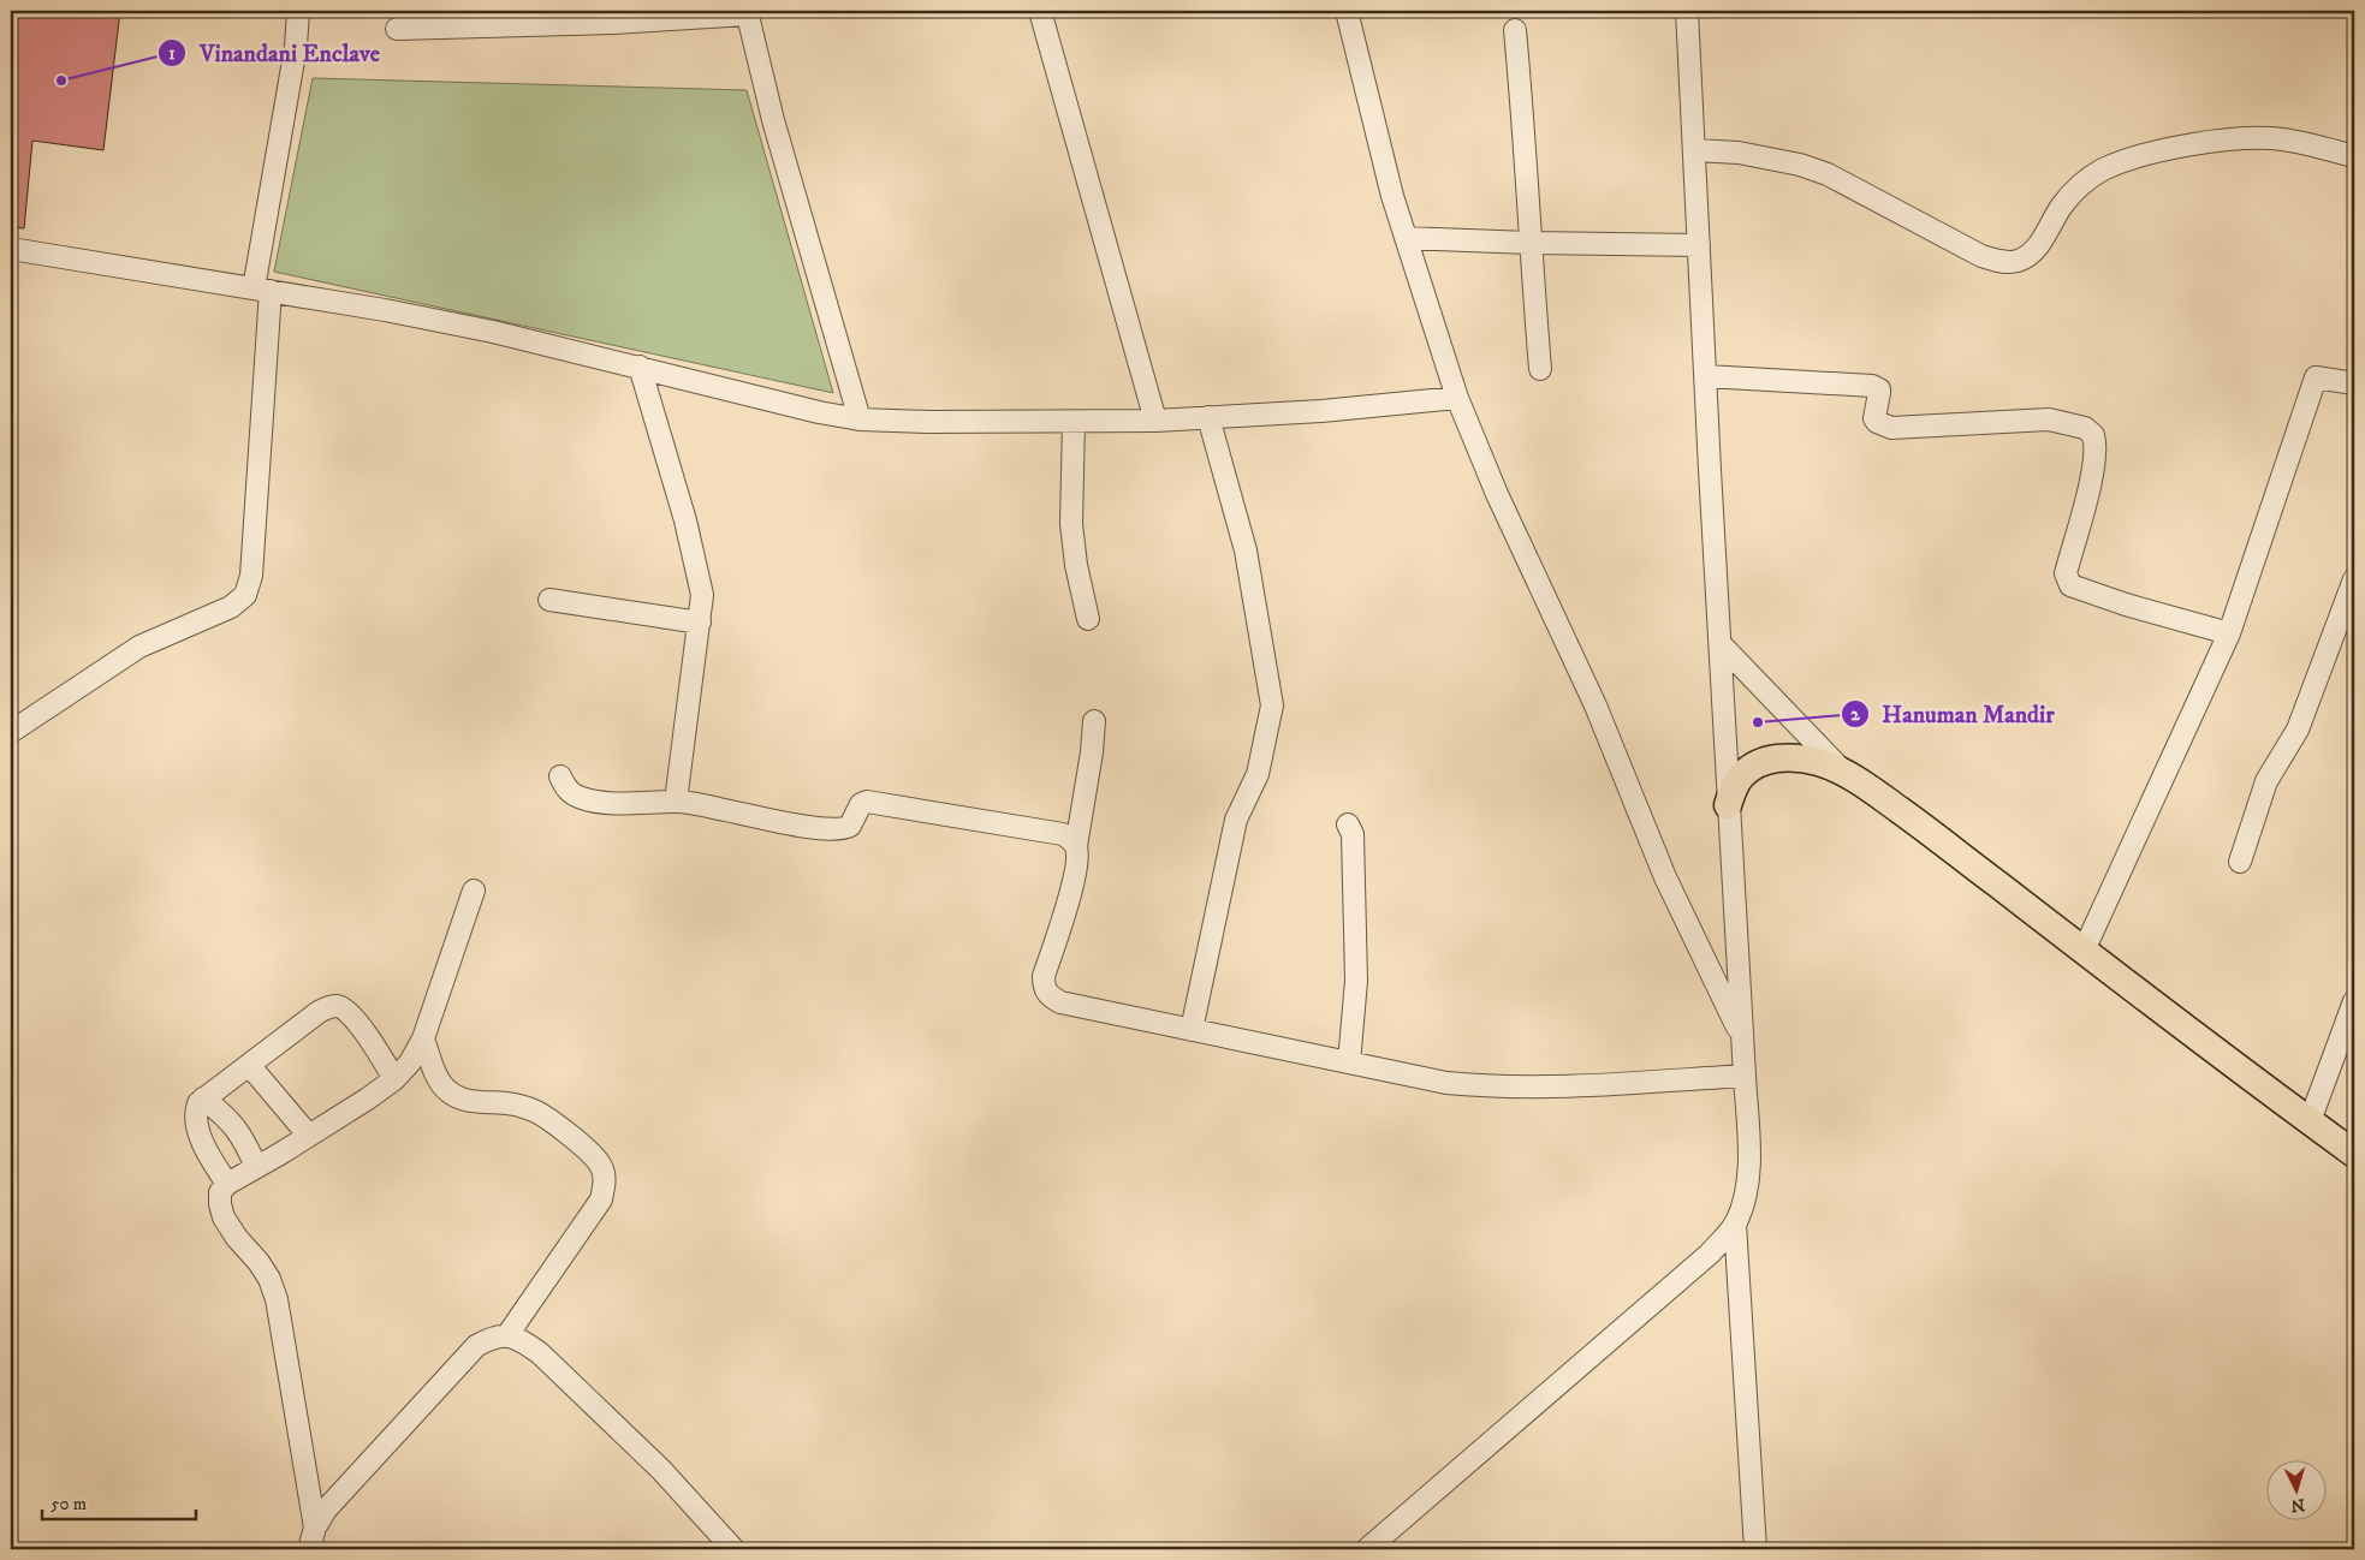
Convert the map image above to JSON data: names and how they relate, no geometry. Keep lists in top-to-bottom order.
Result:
{
  "places": ["Vinandani Enclave", "Hanuman Mandir"],
  "scale_bar": "50 m",
  "north": "bottom"
}
